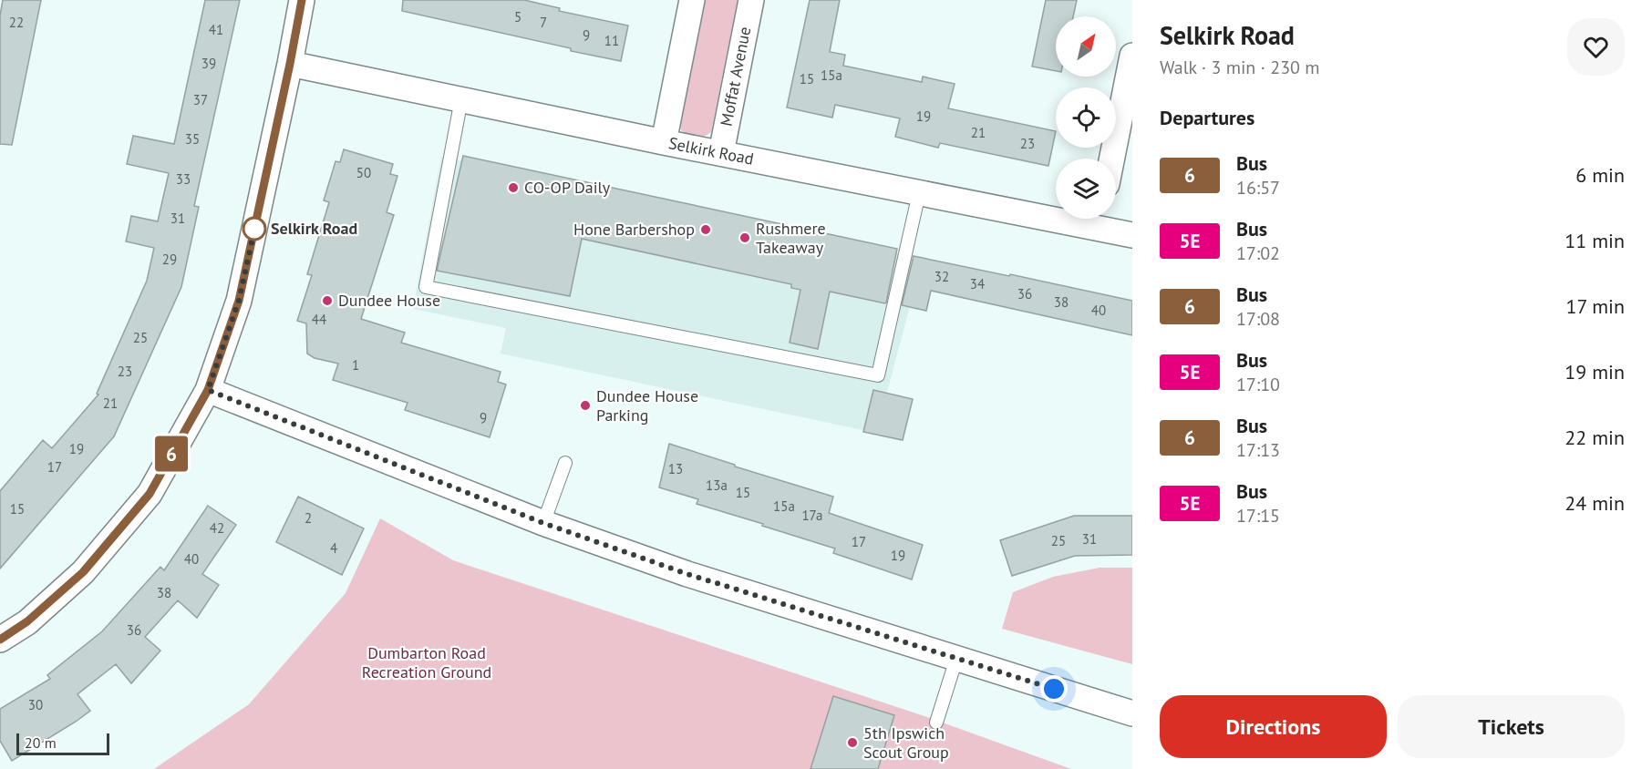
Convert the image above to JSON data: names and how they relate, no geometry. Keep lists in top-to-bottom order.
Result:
{
  "streets": {
    "street": ["Moffat Avenue", "Selkirk Road"]
  },
  "crossings": [
    ["Moffat Avenue", "Selkirk Road"]
  ],
  "parks": ["Dumbarton Road Recreation Ground"],
  "places": [
    "CO-OP Daily",
    "Selkirk Road",
    "Hone Barbershop",
    "Rushmere Takeaway",
    "Dundee House",
    "Dundee House Parking",
    "5th Ipswich Scout Group"
  ],
  "lines": ["bus line 6"],
  "house_numbers": [
    "5",
    "22",
    "7",
    "41",
    "9",
    "11",
    "39",
    "15a",
    "15",
    "37",
    "19",
    "21",
    "35",
    "23",
    "50",
    "33",
    "31",
    "29",
    "32",
    "34",
    "36",
    "38",
    "40",
    "44",
    "25",
    "1",
    "23",
    "21",
    "9",
    "19",
    "17",
    "13",
    "13a",
    "15",
    "15a",
    "15",
    "17a",
    "2",
    "42",
    "31",
    "25",
    "17",
    "4",
    "19",
    "40",
    "38",
    "36",
    "30"
  ],
  "scale_bar": "20 m",
  "north": "top right",
  "page": {
    "on_map": "6",
    "heading": [
      ["Selkirk Road", "Walk · 3 min · 230 m"],
      "Departures"
    ],
    "list": [
      {
        "mark": "6",
        "name": "Bus",
        "note": "16:57",
        "value": "6 min"
      },
      {
        "mark": "5E",
        "name": "Bus",
        "note": "17:02",
        "value": "11 min"
      },
      {
        "mark": "6",
        "name": "Bus",
        "note": "17:08",
        "value": "17 min"
      },
      {
        "mark": "5E",
        "name": "Bus",
        "note": "17:10",
        "value": "19 min"
      },
      {
        "mark": "6",
        "name": "Bus",
        "note": "17:13",
        "value": "22 min"
      },
      {
        "mark": "5E",
        "name": "Bus",
        "note": "17:15",
        "value": "24 min"
      }
    ],
    "buttons": ["Directions", "Tickets"],
    "scale": "20 m"
  }
}
